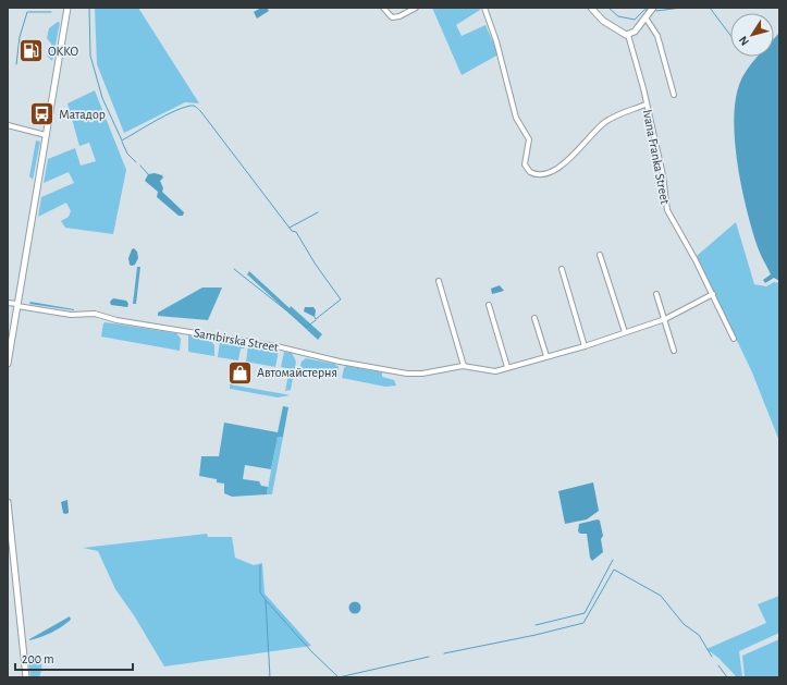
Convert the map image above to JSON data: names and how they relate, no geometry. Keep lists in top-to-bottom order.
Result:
{
  "streets": {
    "street": ["Ivana Franka Street", "Sambirska Street"]
  },
  "crossings": [
    ["Ivana Franka Street", "Sambirska Street"]
  ],
  "places": {
    "fuel station": ["OKKO"],
    "bus stop": ["Матадор"],
    "shop": ["Автомайстерня"]
  },
  "scale_bar": "200 m",
  "north": "bottom left"
}
